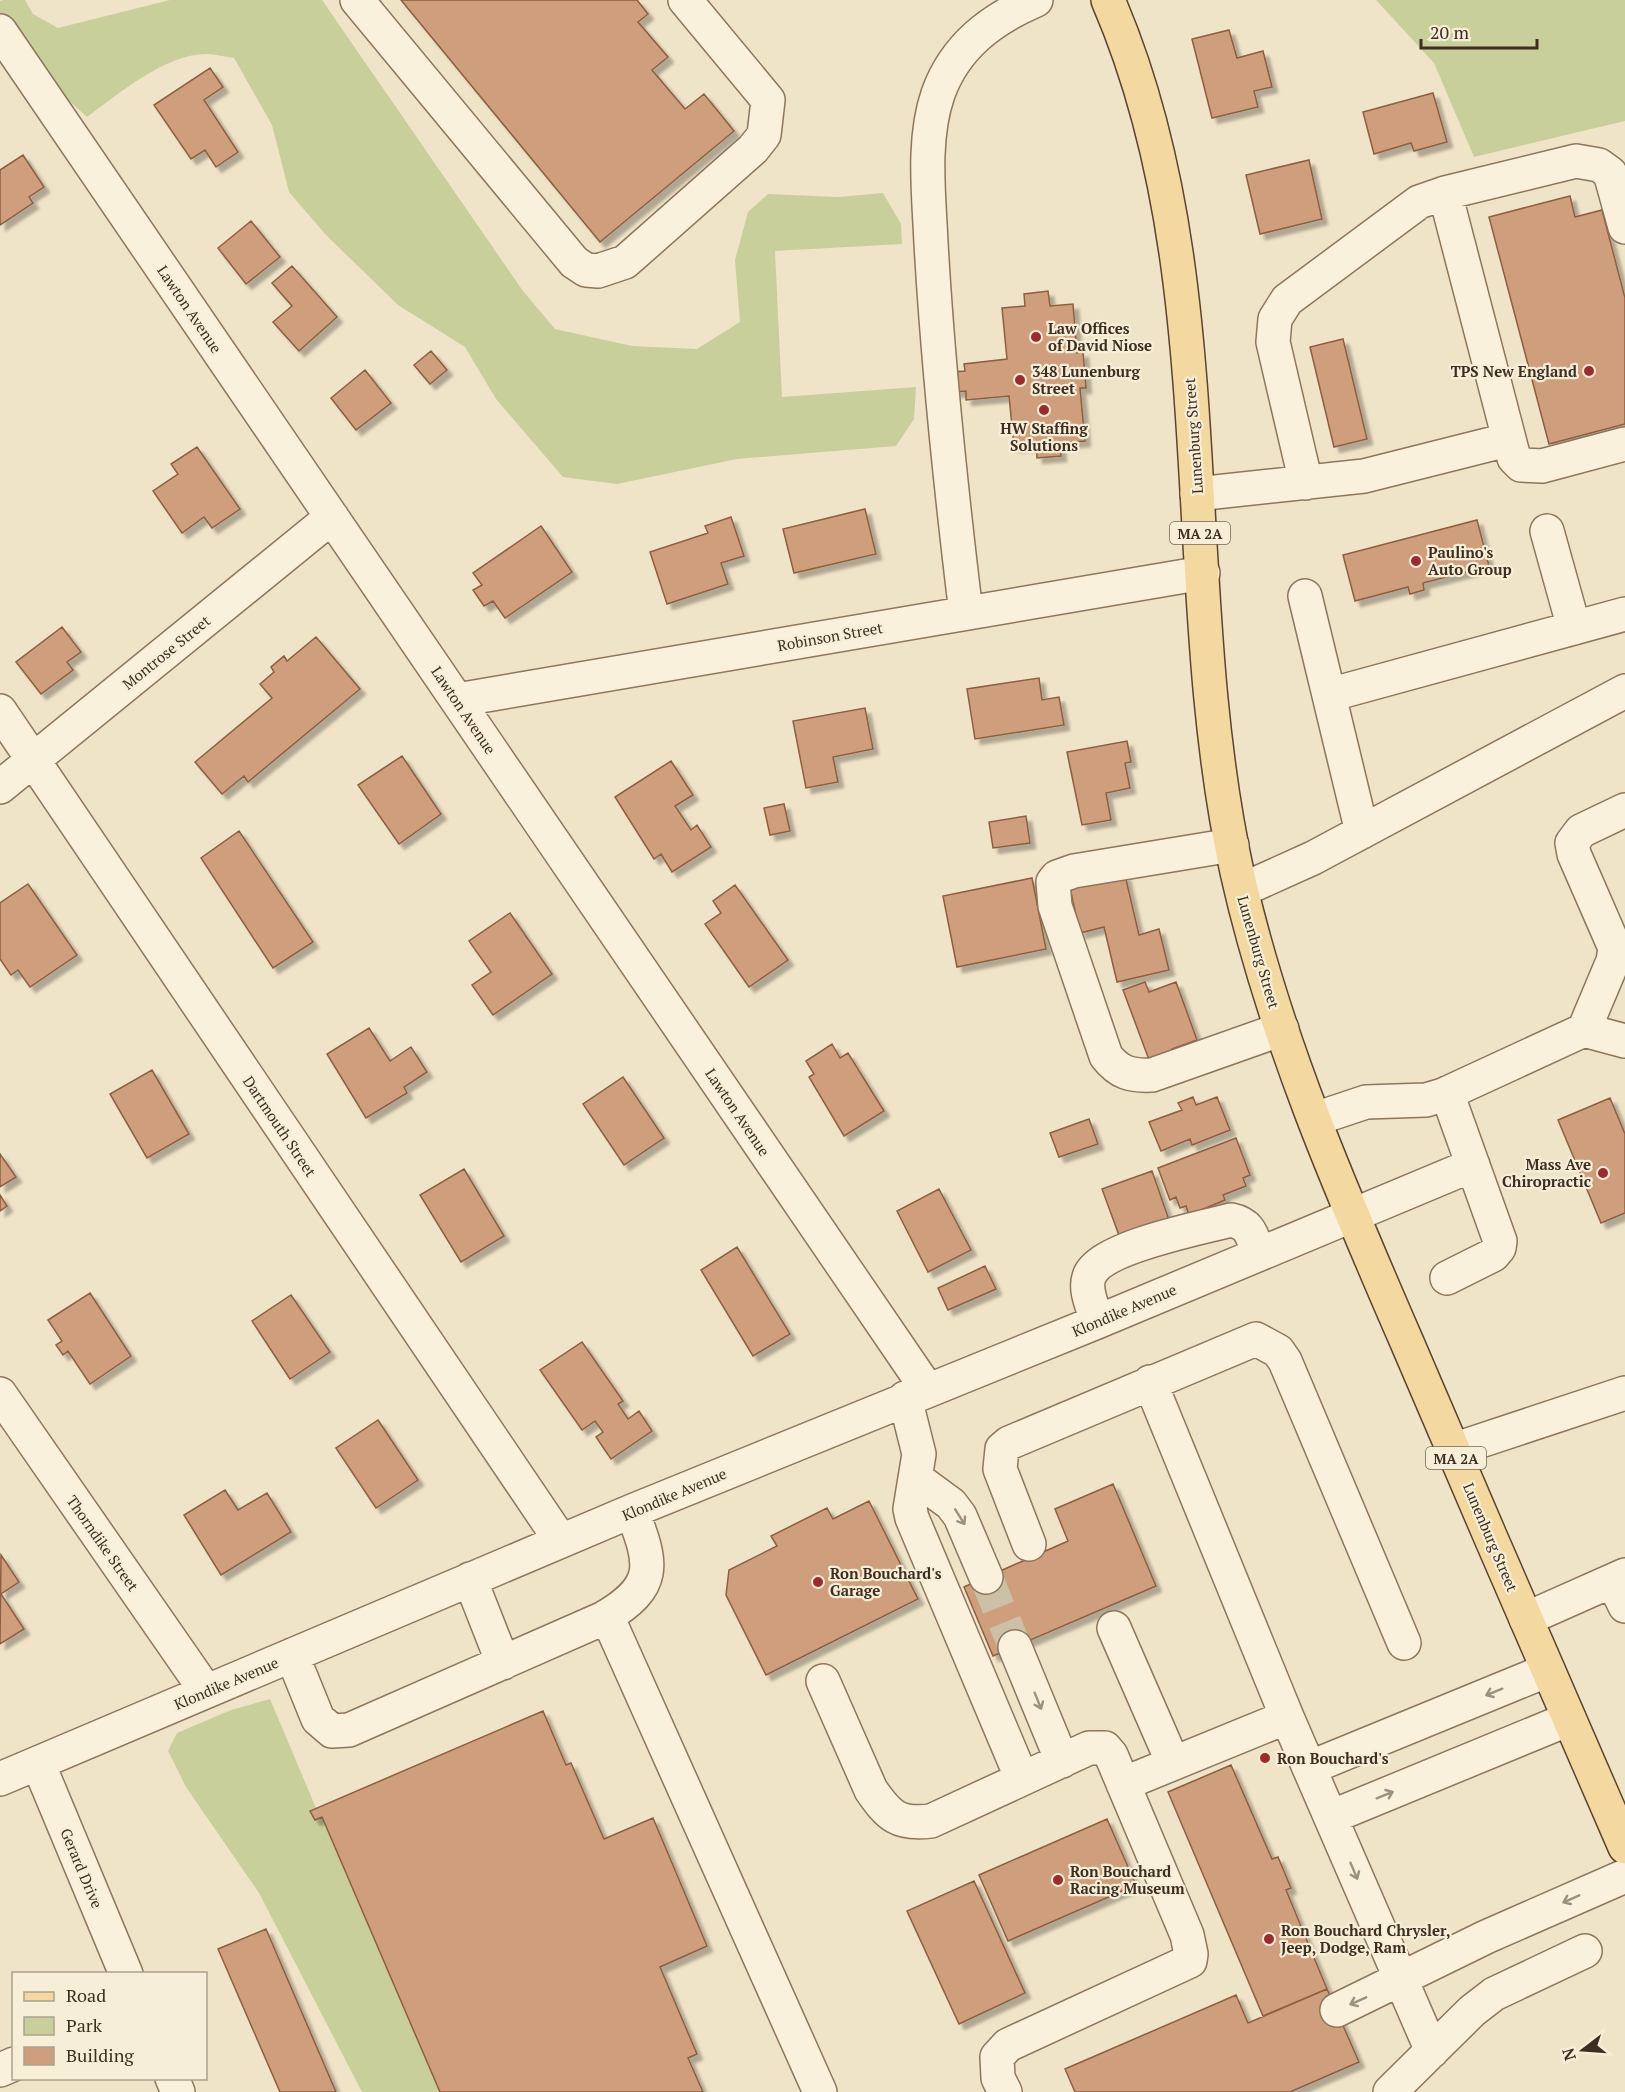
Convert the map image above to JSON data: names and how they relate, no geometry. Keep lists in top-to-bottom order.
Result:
{
  "streets": {
    "main road": ["Lunenburg Street", "MA 2A"],
    "street": [
      "Lawton Avenue",
      "Robinson Street",
      "Montrose Street",
      "Dartmouth Street",
      "Klondike Avenue",
      "Thorndike Street",
      "Gerard Drive"
    ]
  },
  "crossings": [
    ["Lawton Avenue", "Robinson Street"],
    ["Lawton Avenue", "Montrose Street"],
    ["Lawton Avenue", "Klondike Avenue"],
    ["Lunenburg Street", "Robinson Street"],
    ["Lunenburg Street", "Klondike Avenue"],
    ["Montrose Street", "Dartmouth Street"],
    ["Dartmouth Street", "Klondike Avenue"],
    ["Klondike Avenue", "Thorndike Street"],
    ["Klondike Avenue", "Gerard Drive"]
  ],
  "places": [
    "Law Offices of David Niose",
    "TPS New England",
    "348 Lunenburg Street",
    "HW Staffing Solutions",
    "Paulino's Auto Group",
    "Mass Ave Chiropractic",
    "Ron Bouchard's Garage",
    "Ron Bouchard's",
    "Ron Bouchard Racing Museum",
    "Ron Bouchard Chrysler, Jeep, Dodge, Ram"
  ],
  "legend": ["Road", "Park", "Building"],
  "scale_bar": "20 m",
  "north": "left"
}
